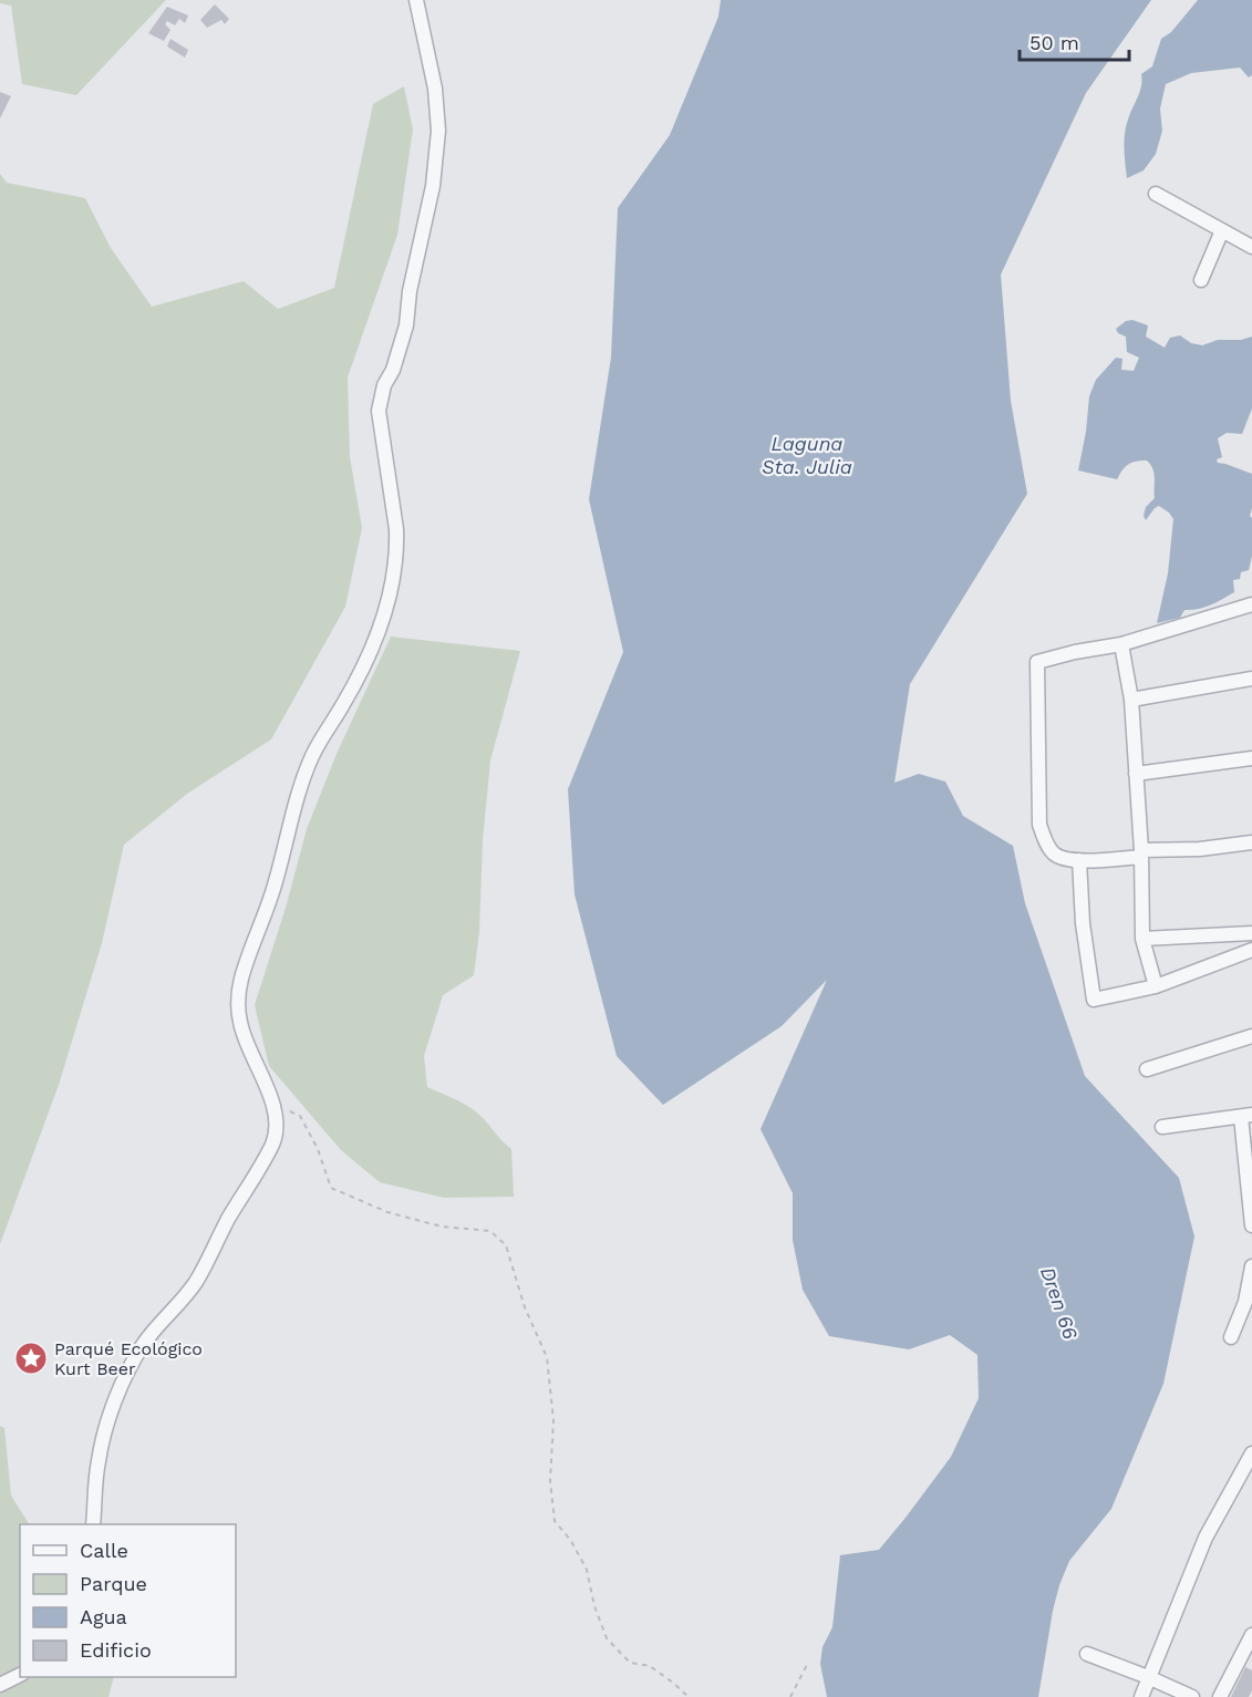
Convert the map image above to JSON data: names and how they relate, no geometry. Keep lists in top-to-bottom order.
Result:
{
  "water": ["Laguna Sta. Julia", "Dren 66"],
  "places": {
    "place": ["Parqué Ecológico Kurt Beer"]
  },
  "legend": [
    "Calle",
    "Parque",
    "Agua",
    "Edificio"
  ],
  "scale_bar": "50 m"
}
